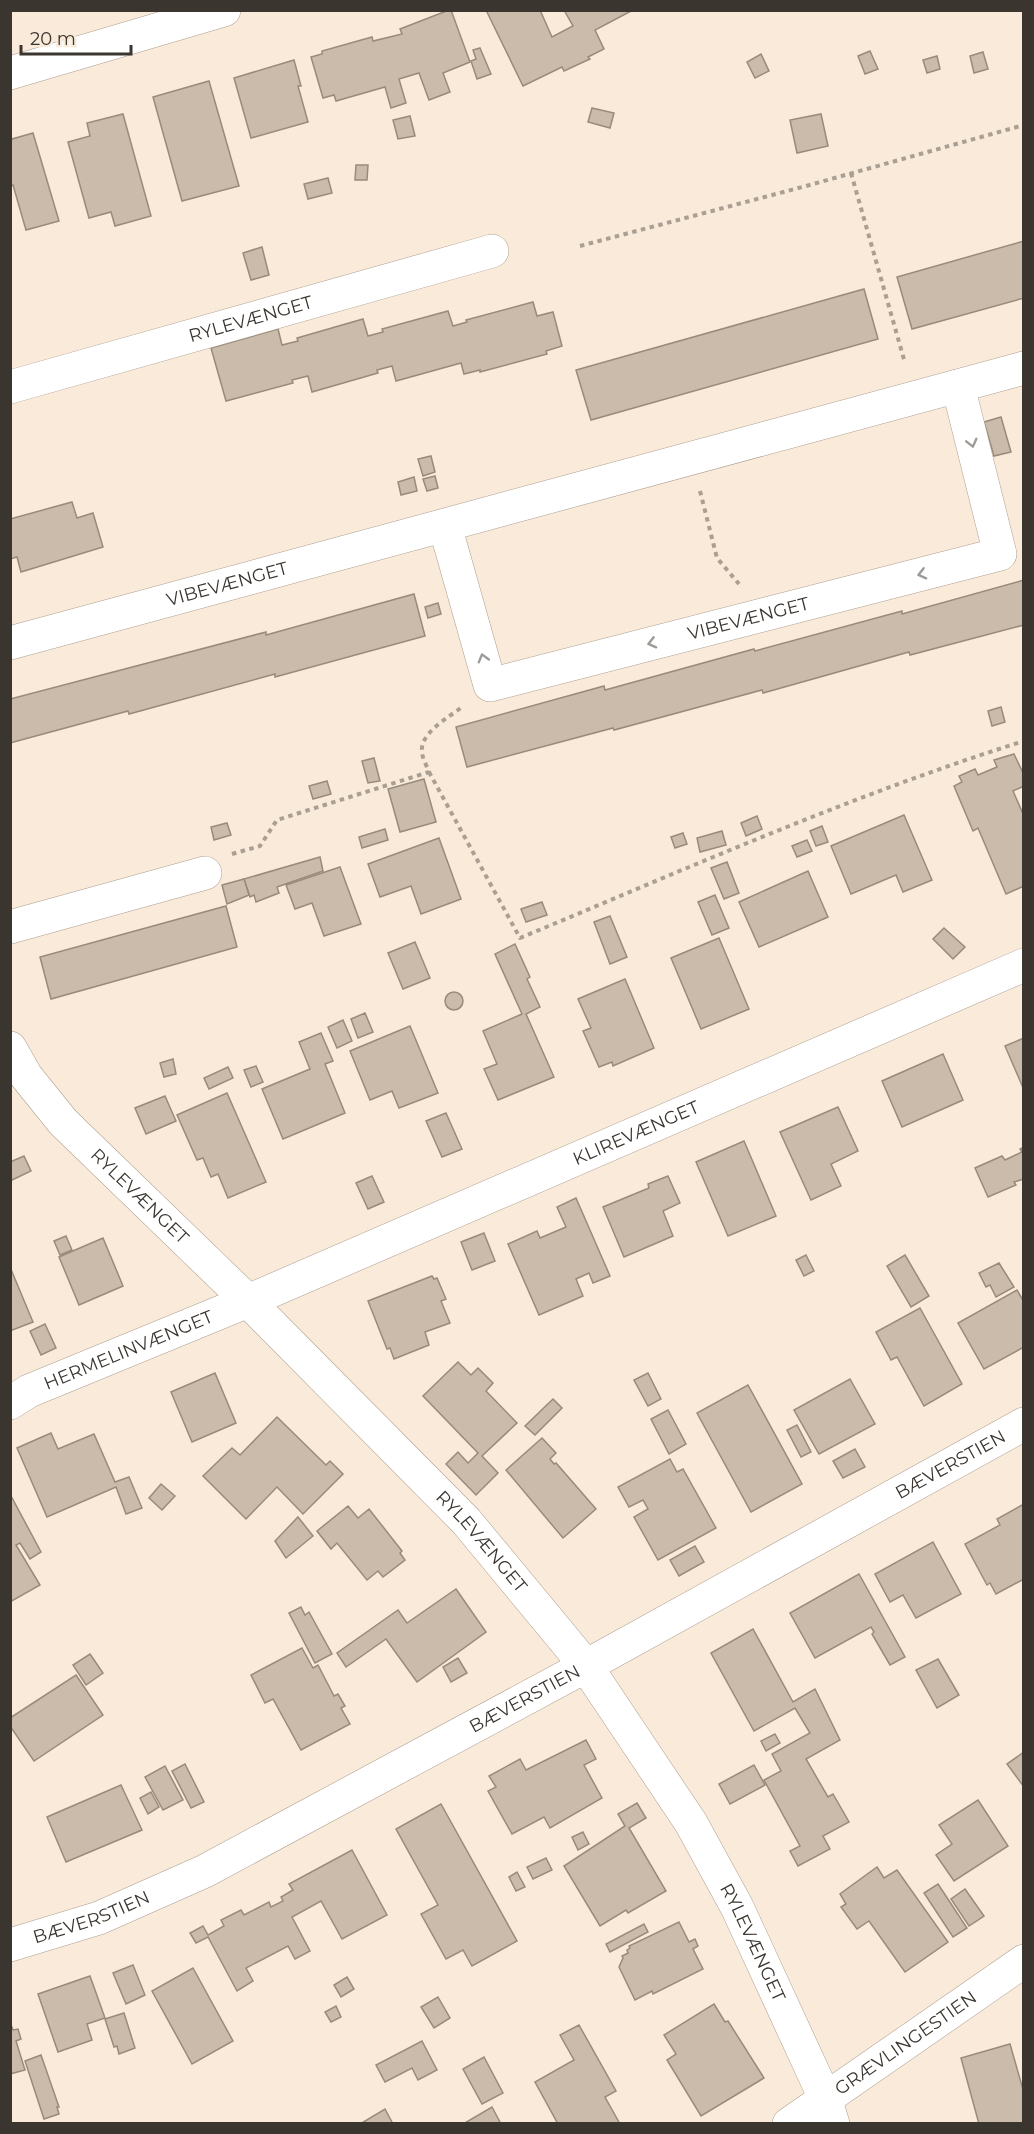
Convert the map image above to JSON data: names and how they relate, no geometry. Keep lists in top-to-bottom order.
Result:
{
  "streets": {
    "street": [
      "RYLEVÆNGET",
      "VIBEVÆNGET",
      "KLIREVÆNGET",
      "HERMELINVÆNGET",
      "BÆVERSTIEN",
      "GRÆVLINGESTIEN"
    ]
  },
  "crossings": [
    ["RYLEVÆNGET", "KLIREVÆNGET"],
    ["RYLEVÆNGET", "HERMELINVÆNGET"],
    ["RYLEVÆNGET", "BÆVERSTIEN"],
    ["RYLEVÆNGET", "GRÆVLINGESTIEN"],
    ["KLIREVÆNGET", "HERMELINVÆNGET"]
  ],
  "scale_bar": "20 m"
}
